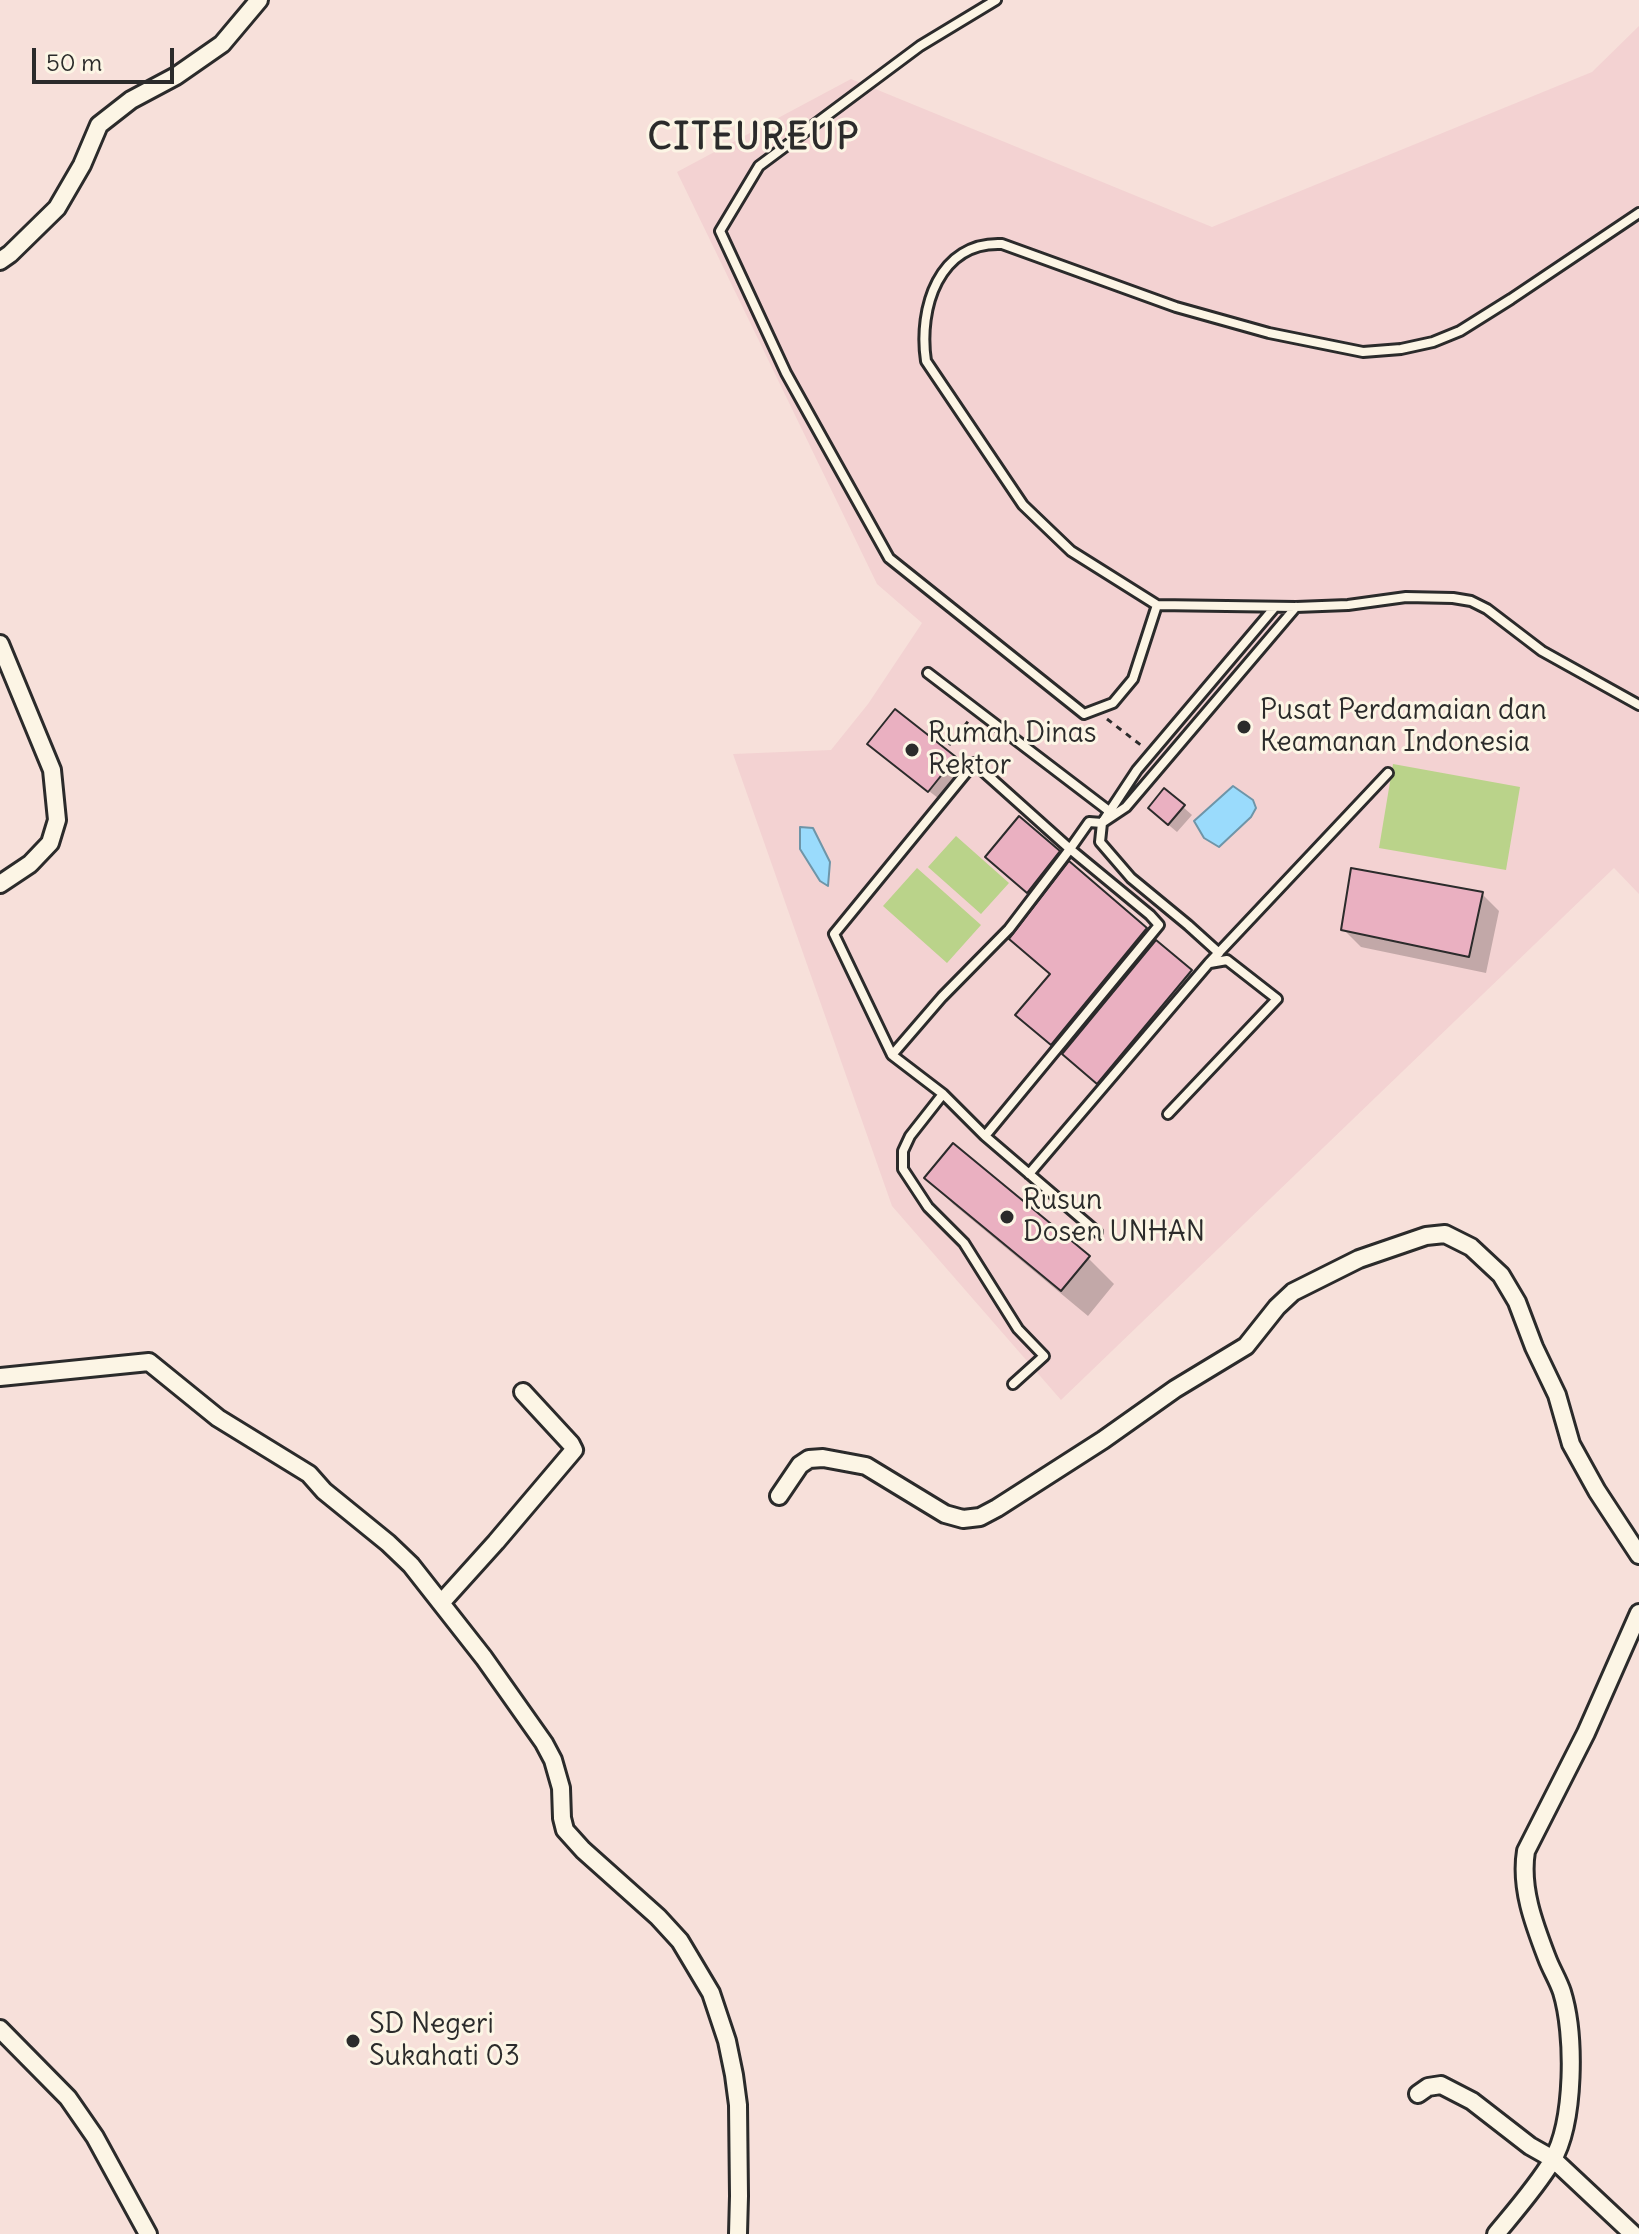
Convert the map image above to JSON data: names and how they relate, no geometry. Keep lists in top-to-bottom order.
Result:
{
  "districts": ["CITEUREUP"],
  "places": [
    "Pusat Perdamaian dan Keamanan Indonesia",
    "Rumah Dinas Rektor",
    "Rusun Dosen UNHAN",
    "SD Negeri Sukahati 03"
  ],
  "scale_bar": "50 m"
}
